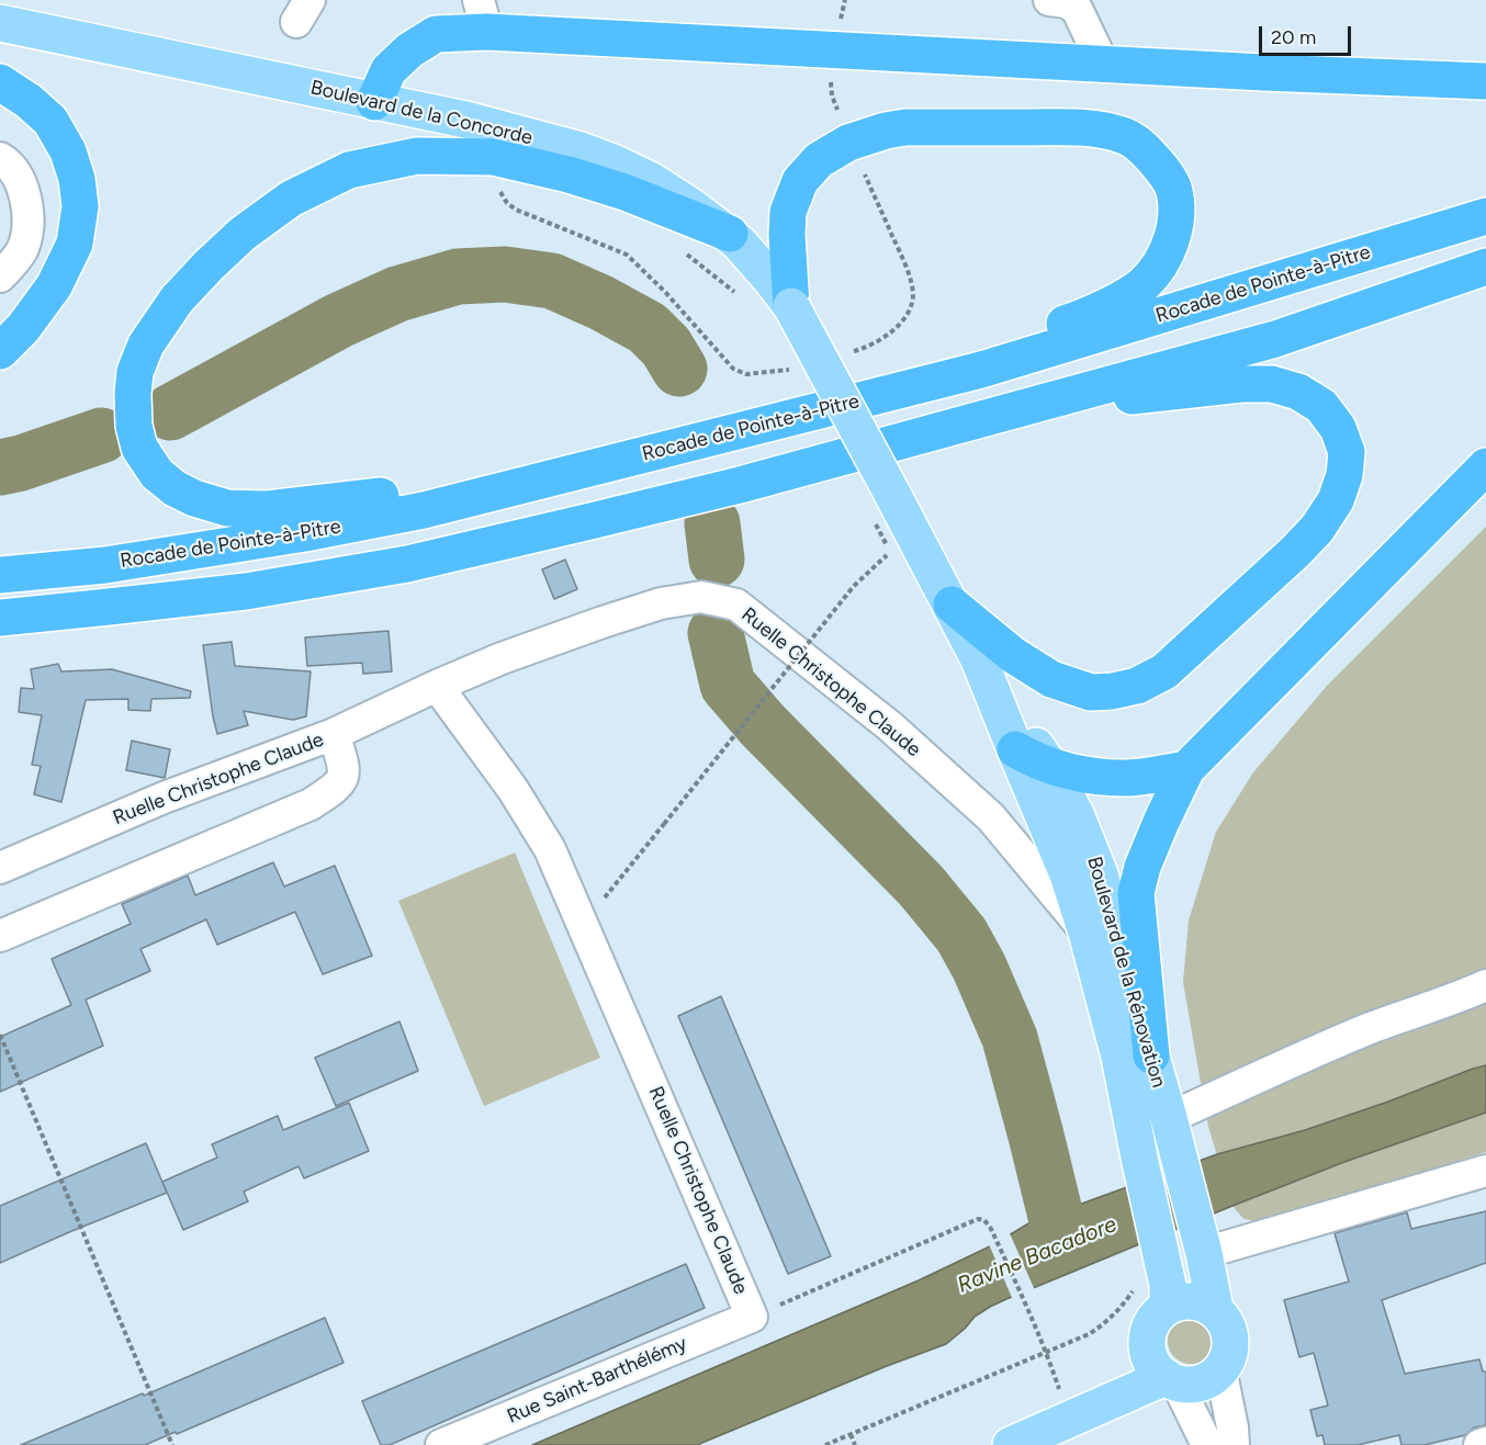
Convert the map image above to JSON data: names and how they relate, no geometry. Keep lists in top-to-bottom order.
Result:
{
  "streets": {
    "highway": ["Rocade de Pointe-à-Pitre"],
    "main road": ["Boulevard de la Concorde", "Boulevard de la Rénovation"],
    "street": ["Ruelle Christophe Claude", "Rue Saint-Barthélémy"]
  },
  "crossings": [
    ["Boulevard de la Concorde", "Boulevard de la Rénovation"],
    ["Ruelle Christophe Claude", "Boulevard de la Rénovation"],
    ["Ruelle Christophe Claude", "Rue Saint-Barthélémy"]
  ],
  "water": ["Ravine Bacadore"],
  "scale_bar": "20 m"
}
